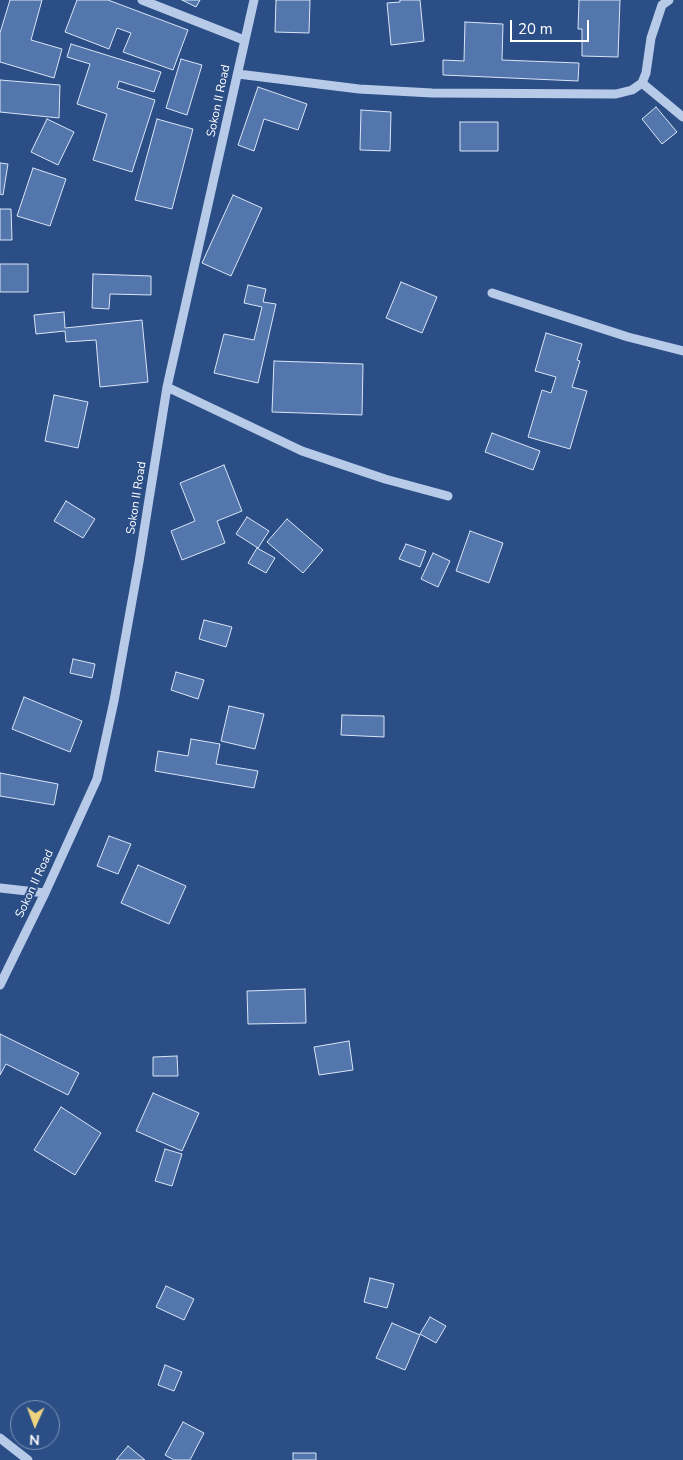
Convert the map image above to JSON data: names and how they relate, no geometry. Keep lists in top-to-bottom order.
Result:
{
  "streets": {
    "street": ["Sokon II Road"]
  },
  "scale_bar": "20 m",
  "north": "bottom"
}
